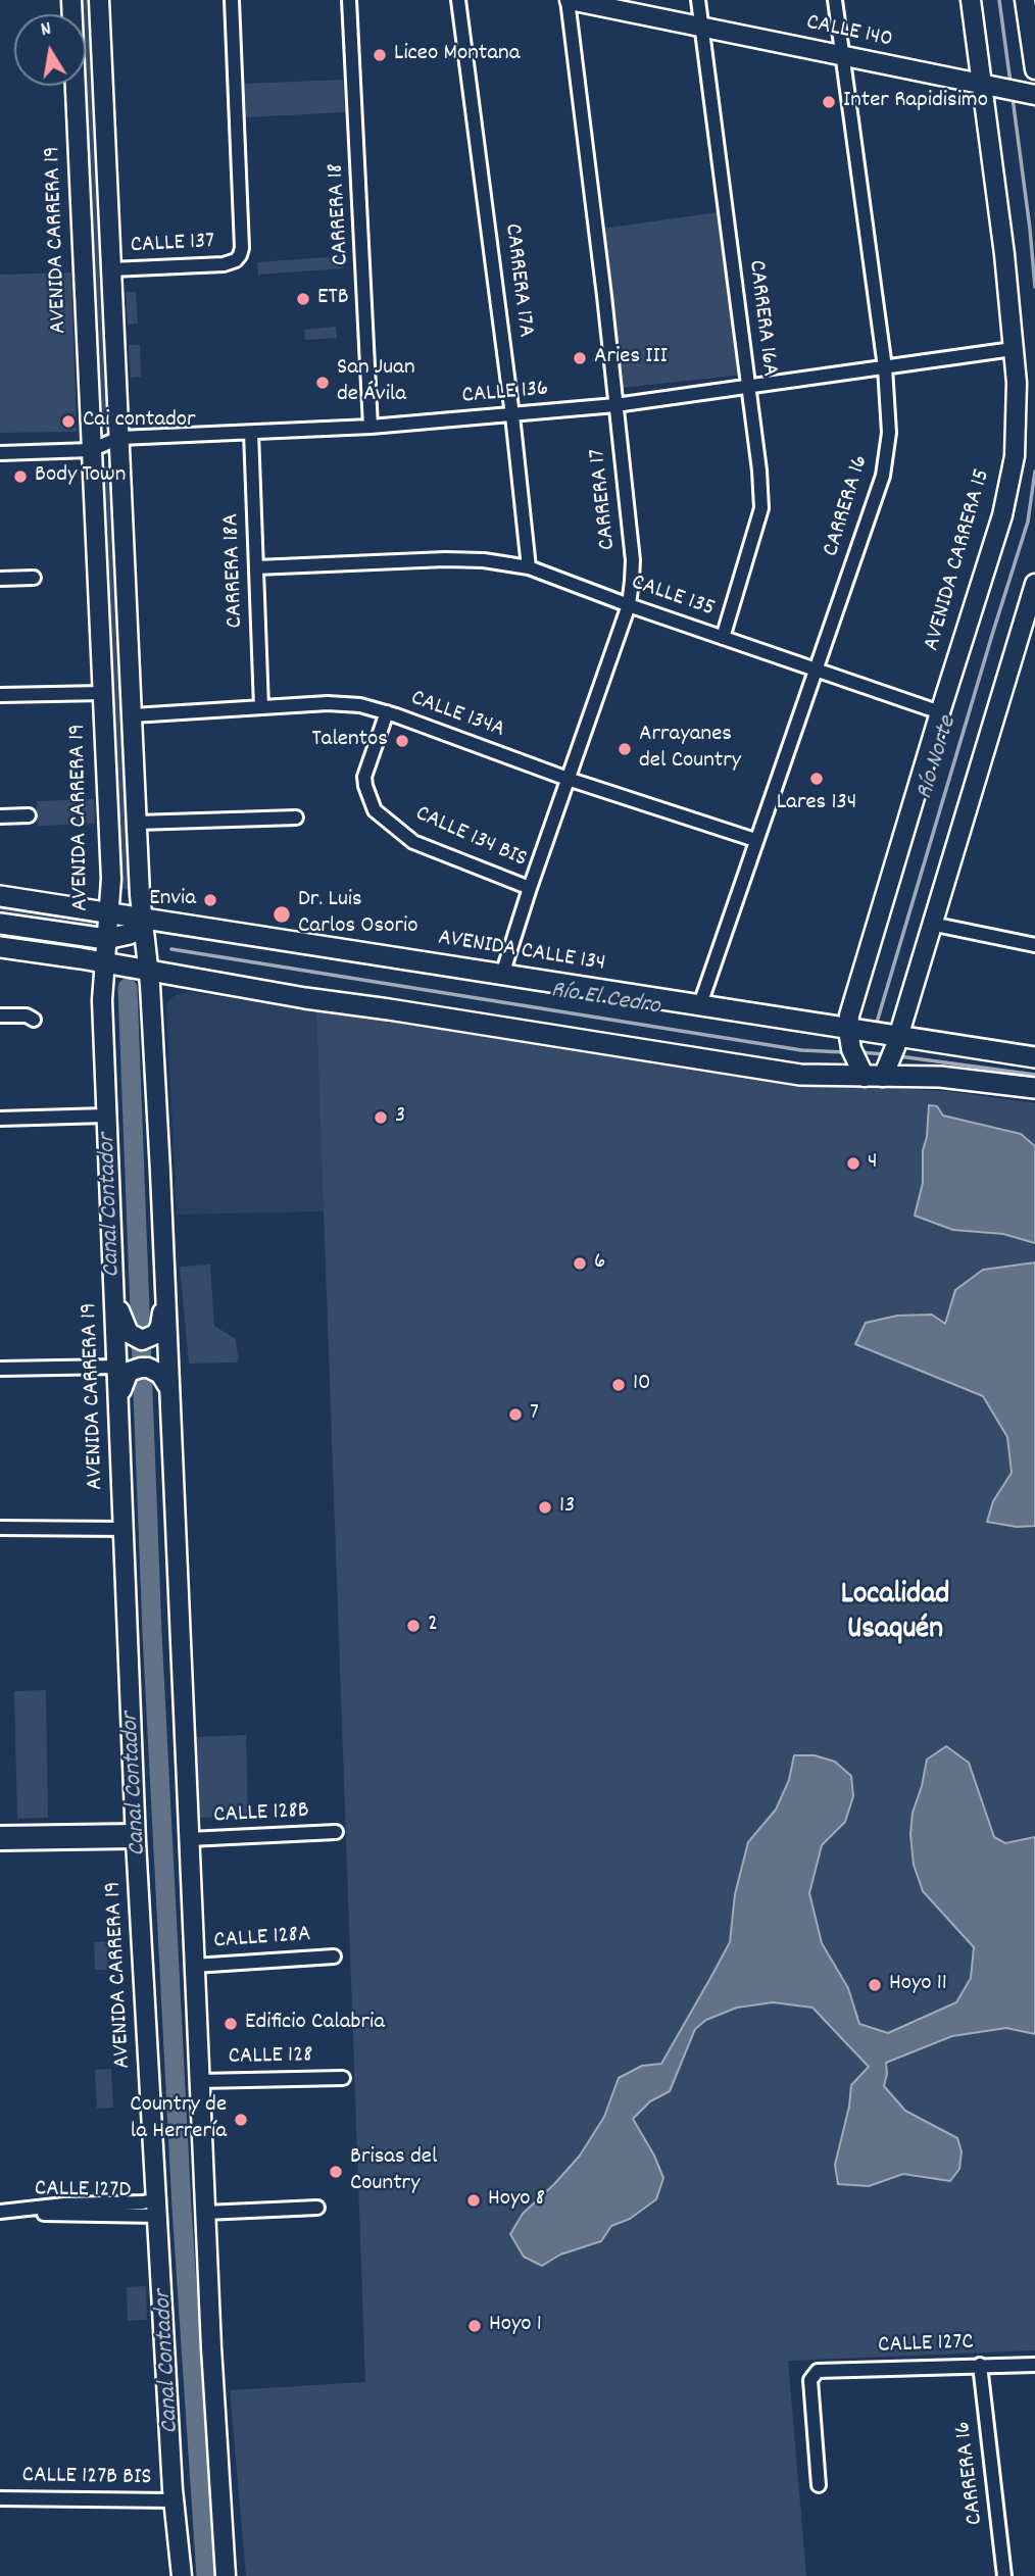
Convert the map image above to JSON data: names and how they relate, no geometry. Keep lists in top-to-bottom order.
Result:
{
  "streets": {
    "main road": [
      "CALLE 140",
      "AVENIDA CARRERA 19",
      "AVENIDA CARRERA 15",
      "AVENIDA CALLE 134"
    ],
    "street": [
      "CARRERA 18",
      "CALLE 137",
      "CARRERA 17A",
      "CARRERA 16A",
      "CALLE 136",
      "CARRERA 17",
      "CARRERA 16",
      "CARRERA 18A",
      "CALLE 135",
      "CALLE 134A",
      "CALLE 134 BIS",
      "CALLE 128B",
      "CALLE 128A",
      "CALLE 128",
      "CALLE 127D",
      "CALLE 127C",
      "CALLE 127B BIS"
    ]
  },
  "crossings": [
    ["CALLE 140", "CARRERA 16A"],
    ["CALLE 140", "CARRERA 17"],
    ["CALLE 140", "CARRERA 16"],
    ["CALLE 140", "AVENIDA CARRERA 15"],
    ["CARRERA 18", "CALLE 136"],
    ["AVENIDA CARRERA 19", "CALLE 136"],
    ["AVENIDA CARRERA 19", "AVENIDA CALLE 134"],
    ["AVENIDA CARRERA 19", "CALLE 127D"],
    ["AVENIDA CARRERA 19", "CALLE 127B BIS"],
    ["CARRERA 17A", "CALLE 136"],
    ["CARRERA 17A", "CALLE 135"],
    ["CARRERA 16A", "CALLE 136"],
    ["CARRERA 16A", "CALLE 135"],
    ["CALLE 136", "CARRERA 17"],
    ["CALLE 136", "CARRERA 16"],
    ["CALLE 136", "AVENIDA CARRERA 15"],
    ["CALLE 136", "CARRERA 18A"],
    ["CARRERA 17", "CALLE 135"],
    ["CARRERA 17", "CALLE 134A"],
    ["CARRERA 17", "CALLE 134 BIS"],
    ["CARRERA 17", "AVENIDA CALLE 134"],
    ["CARRERA 16", "CALLE 135"],
    ["CARRERA 16", "CALLE 134A"],
    ["CARRERA 16", "AVENIDA CALLE 134"],
    ["CARRERA 16", "CALLE 127C"],
    ["AVENIDA CARRERA 15", "CALLE 135"],
    ["AVENIDA CARRERA 15", "AVENIDA CALLE 134"],
    ["CARRERA 18A", "CALLE 135"],
    ["CARRERA 18A", "CALLE 134A"],
    ["CALLE 134A", "CALLE 134 BIS"]
  ],
  "districts": ["Localidad Usaquén"],
  "water": ["Río Norte", "Río El Cedro", "Canal Contador"],
  "places": [
    "Liceo Montana",
    "Inter Rapidisimo",
    "ETB",
    "Aries III",
    "San Juan de Ávila",
    "Cai contador",
    "Body Town",
    "Talentos",
    "Arrayanes del Country",
    "Lares 134",
    "Envia",
    "Dr. Luis Carlos Osorio",
    "3",
    "4",
    "6",
    "10",
    "7",
    "13",
    "2",
    "Hoyo 11",
    "Edificio Calabria",
    "Country de la Herrería",
    "Brisas del Country",
    "Hoyo 8",
    "Hoyo 1"
  ],
  "north": "top"
}
